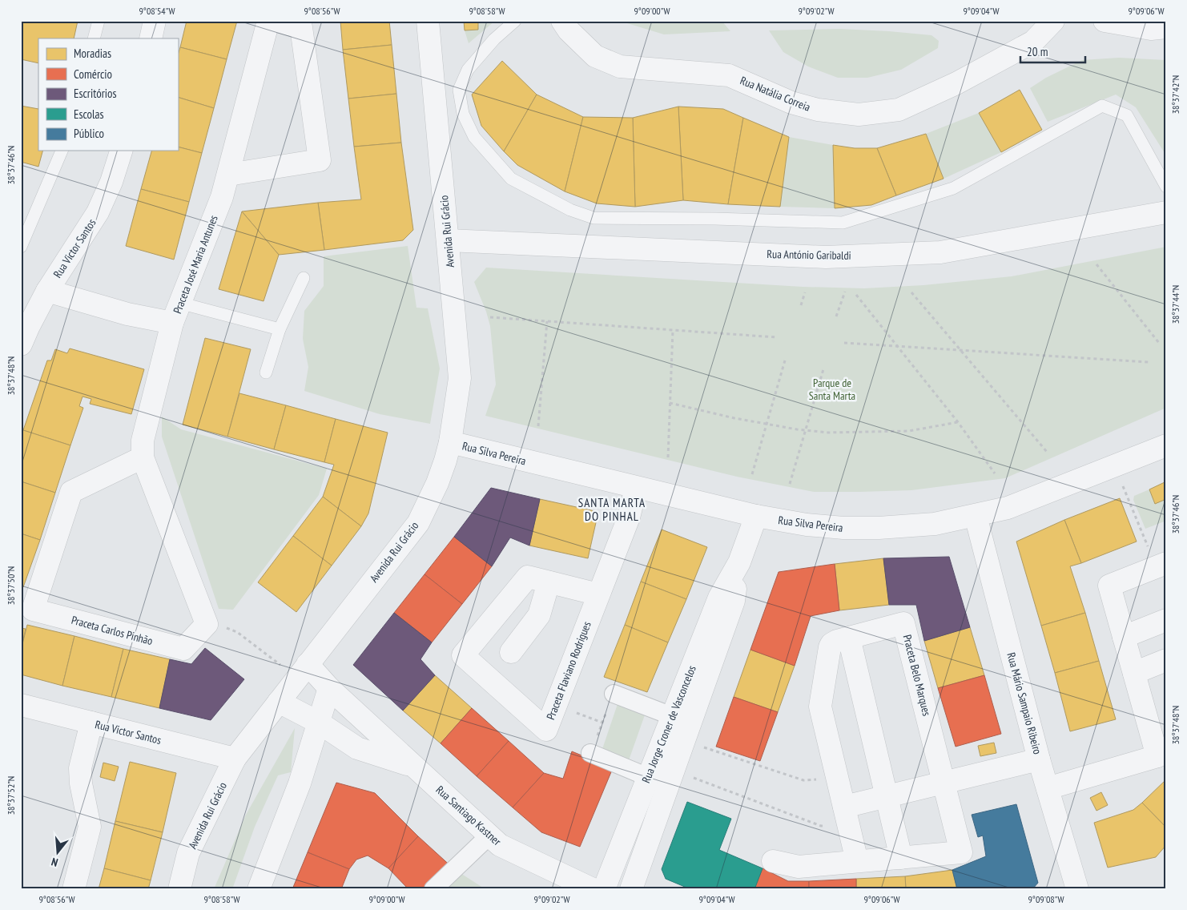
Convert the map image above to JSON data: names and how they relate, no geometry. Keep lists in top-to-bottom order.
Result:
{
  "streets": {
    "street": [
      "Rua Natália Correia",
      "Avenida Rui Grácio",
      "Rua Victor Santos",
      "Rua António Garibaldi",
      "Praceta José Maria Antunes",
      "Rua Silva Pereira",
      "Praceta Carlos Pinhão",
      "Praceta Flaviano Rodrigues",
      "Praceta Belo Marques",
      "Rua Mário Sampaio Ribeiro",
      "Rua Jorge Croner de Vasconcelos",
      "Rua Santiago Kastner"
    ]
  },
  "crossings": [
    ["Avenida Rui Grácio", "Rua Victor Santos"],
    ["Avenida Rui Grácio", "Rua António Garibaldi"],
    ["Avenida Rui Grácio", "Rua Silva Pereira"],
    ["Avenida Rui Grácio", "Rua Santiago Kastner"],
    ["Rua Victor Santos", "Praceta José Maria Antunes"],
    ["Rua Silva Pereira", "Praceta Flaviano Rodrigues"],
    ["Rua Silva Pereira", "Rua Mário Sampaio Ribeiro"],
    ["Rua Silva Pereira", "Rua Jorge Croner de Vasconcelos"]
  ],
  "districts": ["SANTA MARTA DO PINHAL"],
  "parks": ["Parque de Santa Marta"],
  "legend": [
    "Moradias",
    "Comércio",
    "Escritórios",
    "Escolas",
    "Público"
  ],
  "scale_bar": "20 m",
  "north": "bottom",
  "coordinates": [
    "9°08'54\"W",
    "9°08'56\"W",
    "9°08'58\"W",
    "9°09'00\"W",
    "9°09'02\"W",
    "9°09'04\"W",
    "9°09'06\"W",
    "38°37'42\"N",
    "38°37'46\"N",
    "38°37'44\"N",
    "38°37'48\"N",
    "38°37'50\"N",
    "38°37'52\"N",
    "9°09'08\"W"
  ]
}
